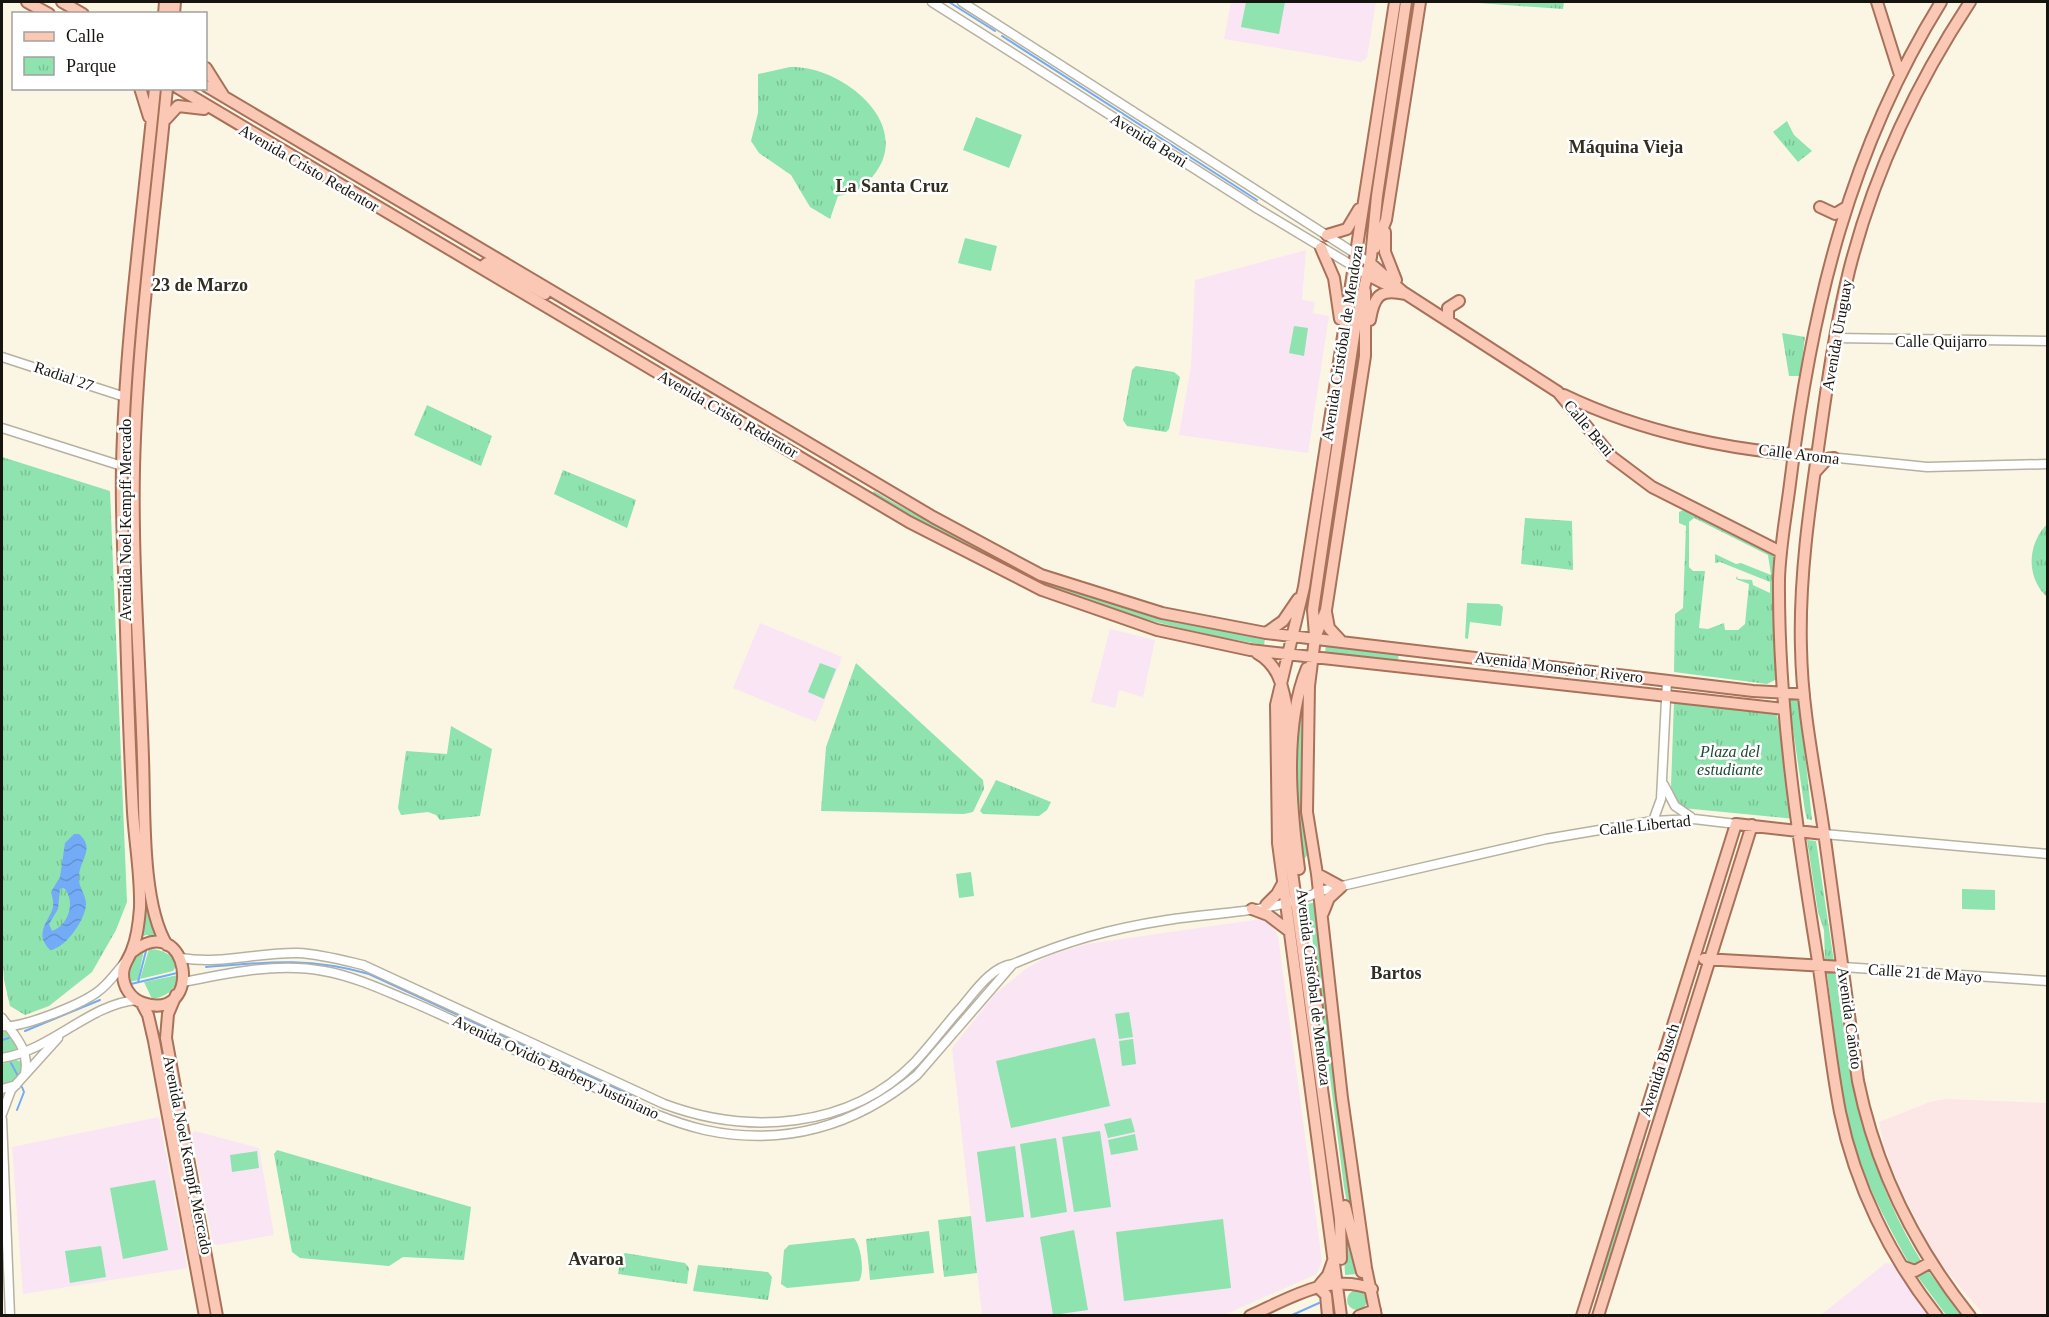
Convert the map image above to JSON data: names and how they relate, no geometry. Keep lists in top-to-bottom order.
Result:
{
  "streets": {
    "main road": [
      "Avenida Cristo Redentor",
      "Avenida Uruguay",
      "Avenida Cristóbal de Mendoza",
      "Calle Beni",
      "Calle Aroma",
      "Avenida Noel Kempff Mercado",
      "Avenida Monseñor Rivero",
      "Calle Libertad",
      "Calle 21 de Mayo",
      "Avenida Cañoto",
      "Avenida Busch"
    ],
    "street": [
      "Avenida Beni",
      "Calle Quijarro",
      "Radial 27",
      "Avenida Ovidio Barbery Justiniano"
    ]
  },
  "crossings": [
    ["Avenida Beni", "Avenida Cristóbal de Mendoza"],
    ["Avenida Beni", "Calle Beni"],
    ["Avenida Cristo Redentor", "Avenida Cristóbal de Mendoza"],
    ["Avenida Cristo Redentor", "Avenida Monseñor Rivero"],
    ["Avenida Uruguay", "Calle Quijarro"],
    ["Avenida Uruguay", "Calle Beni"],
    ["Avenida Uruguay", "Calle Aroma"],
    ["Avenida Uruguay", "Avenida Monseñor Rivero"],
    ["Avenida Uruguay", "Avenida Cañoto"],
    ["Avenida Cristóbal de Mendoza", "Calle Beni"],
    ["Avenida Cristóbal de Mendoza", "Avenida Monseñor Rivero"],
    ["Avenida Cristóbal de Mendoza", "Calle Libertad"],
    ["Avenida Cristóbal de Mendoza", "Avenida Ovidio Barbery Justiniano"],
    ["Radial 27", "Avenida Noel Kempff Mercado"],
    ["Calle Beni", "Calle Aroma"],
    ["Avenida Noel Kempff Mercado", "Avenida Ovidio Barbery Justiniano"],
    ["Avenida Monseñor Rivero", "Avenida Cañoto"],
    ["Calle Libertad", "Avenida Cañoto"],
    ["Calle Libertad", "Avenida Ovidio Barbery Justiniano"],
    ["Calle Libertad", "Avenida Busch"],
    ["Calle 21 de Mayo", "Avenida Cañoto"],
    ["Calle 21 de Mayo", "Avenida Busch"]
  ],
  "districts": [
    "Máquina Vieja",
    "La Santa Cruz",
    "23 de Marzo",
    "Bartos",
    "Avaroa"
  ],
  "parks": ["Plaza del estudiante"],
  "legend": ["Calle", "Parque"]
}
